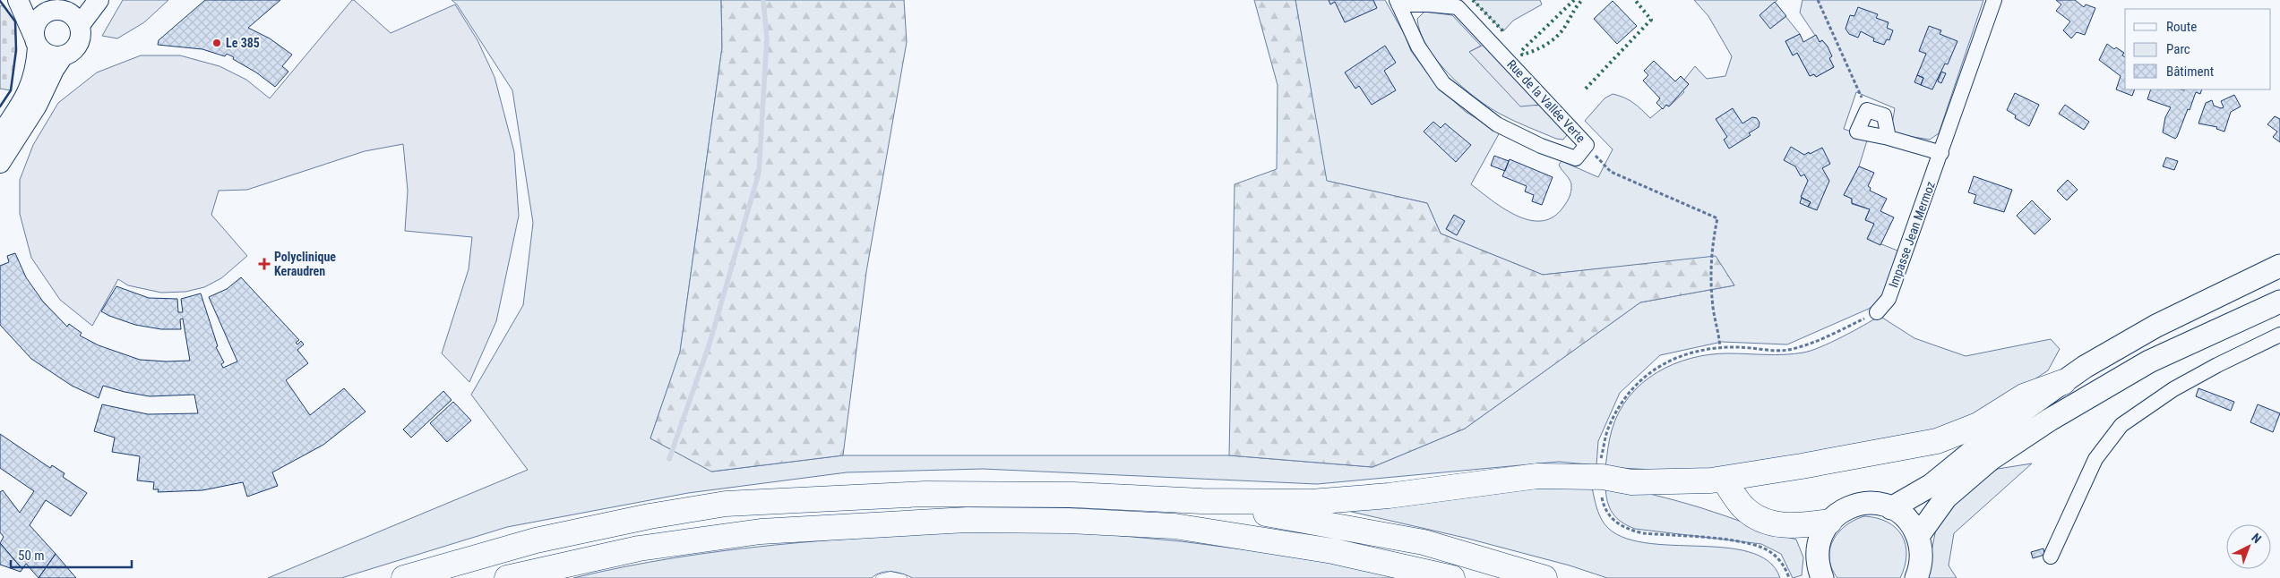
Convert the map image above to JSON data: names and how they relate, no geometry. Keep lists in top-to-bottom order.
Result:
{
  "streets": {
    "street": ["Rue de la Vallée Verte", "Impasse Jean Mermoz"]
  },
  "places": {
    "other": ["Le 385"],
    "health": ["Polyclinique Keraudren"]
  },
  "legend": ["Route", "Parc", "Bâtiment"],
  "scale_bar": "50 m",
  "north": "top right"
}
